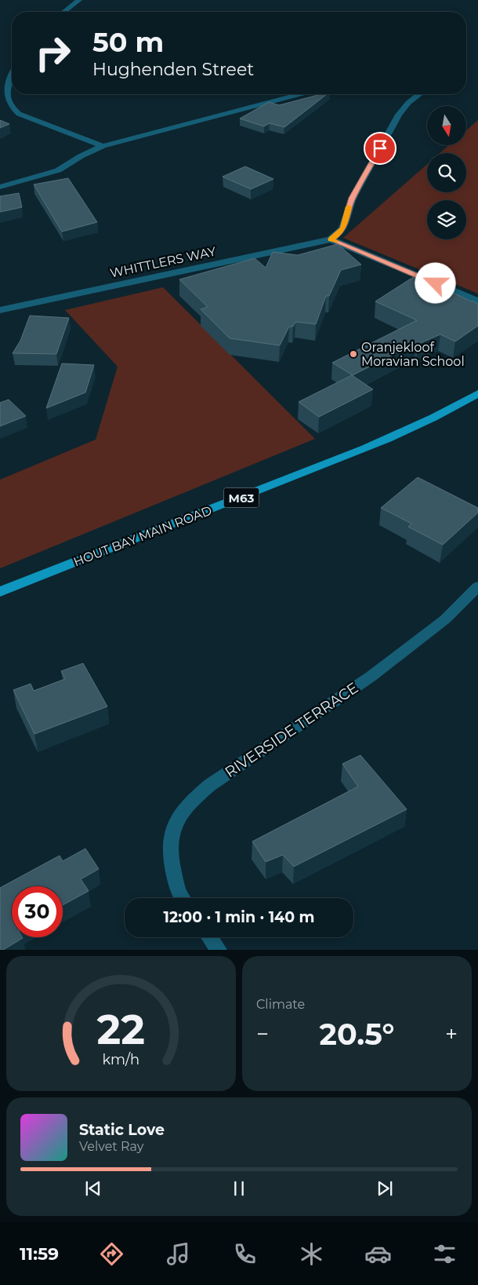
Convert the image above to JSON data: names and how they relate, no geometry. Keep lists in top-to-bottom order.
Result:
{
  "streets": {
    "main road": ["M63", "HOUT BAY MAIN ROAD"],
    "street": ["WHITTLERS WAY", "RIVERSIDE TERRACE"]
  },
  "places": ["Oranjekloof Moravian School"],
  "north": "bottom",
  "page": {
    "turn": ["50 m", "Hughenden Street"],
    "limit": "30",
    "trip": "12:00 · 1 min · 140 m",
    "tile": "Climate",
    "heat": ["−", "20.5°", "+"],
    "song": ["Static Love", "Velvet Ray"],
    "tabs": "11:59",
    "gauge": ["22", "km/h"]
  }
}
